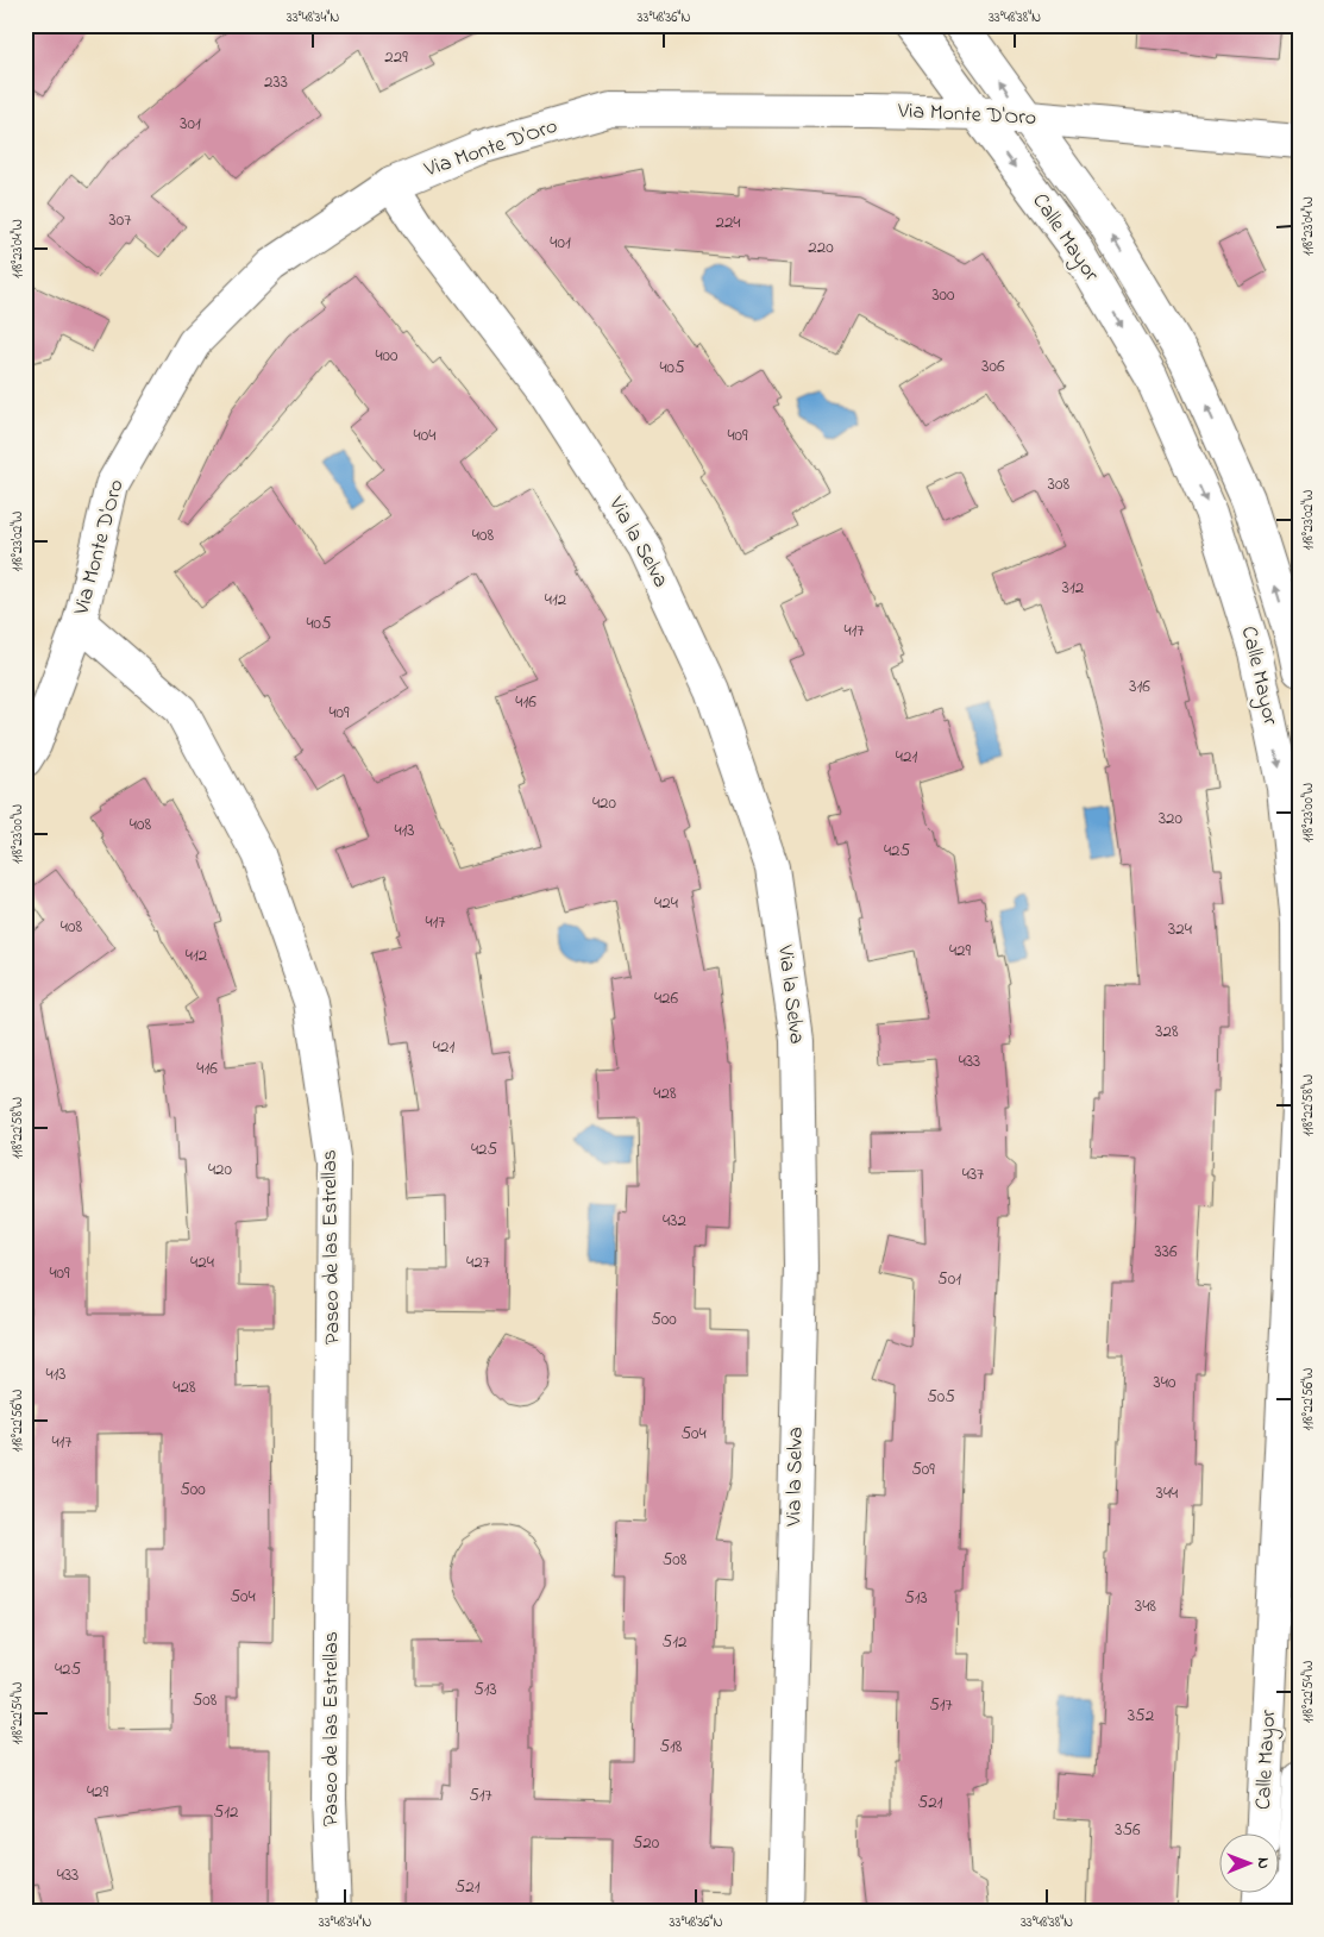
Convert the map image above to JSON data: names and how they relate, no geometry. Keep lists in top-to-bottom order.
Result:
{
  "streets": {
    "street": [
      "Via Monte D'Oro",
      "Calle Mayor",
      "Via la Selva",
      "Paseo de las Estrellas"
    ]
  },
  "crossings": [
    ["Via Monte D'Oro", "Calle Mayor"],
    ["Via Monte D'Oro", "Via la Selva"],
    ["Via Monte D'Oro", "Paseo de las Estrellas"]
  ],
  "house_numbers": [
    "229",
    "233",
    "301",
    "307",
    "224",
    "401",
    "220",
    "300",
    "400",
    "306",
    "405",
    "404",
    "409",
    "308",
    "408",
    "312",
    "412",
    "405",
    "417",
    "316",
    "416",
    "409",
    "421",
    "420",
    "320",
    "408",
    "413",
    "425",
    "424",
    "417",
    "408",
    "324",
    "429",
    "412",
    "426",
    "328",
    "421",
    "433",
    "416",
    "428",
    "425",
    "420",
    "437",
    "432",
    "336",
    "424",
    "427",
    "409",
    "501",
    "500",
    "413",
    "340",
    "428",
    "505",
    "504",
    "417",
    "509",
    "500",
    "344",
    "508",
    "504",
    "513",
    "348",
    "512",
    "425",
    "513",
    "508",
    "517",
    "352",
    "518",
    "429",
    "517",
    "521",
    "512",
    "356",
    "520",
    "433",
    "521"
  ],
  "north": "right",
  "coordinates": [
    "33°48'34\"N",
    "33°48'36\"N",
    "33°48'38\"N",
    "118°23'04\"W",
    "118°23'02\"W",
    "118°23'00\"W",
    "118°22'58\"W",
    "118°22'56\"W",
    "118°22'54\"W"
  ]
}
